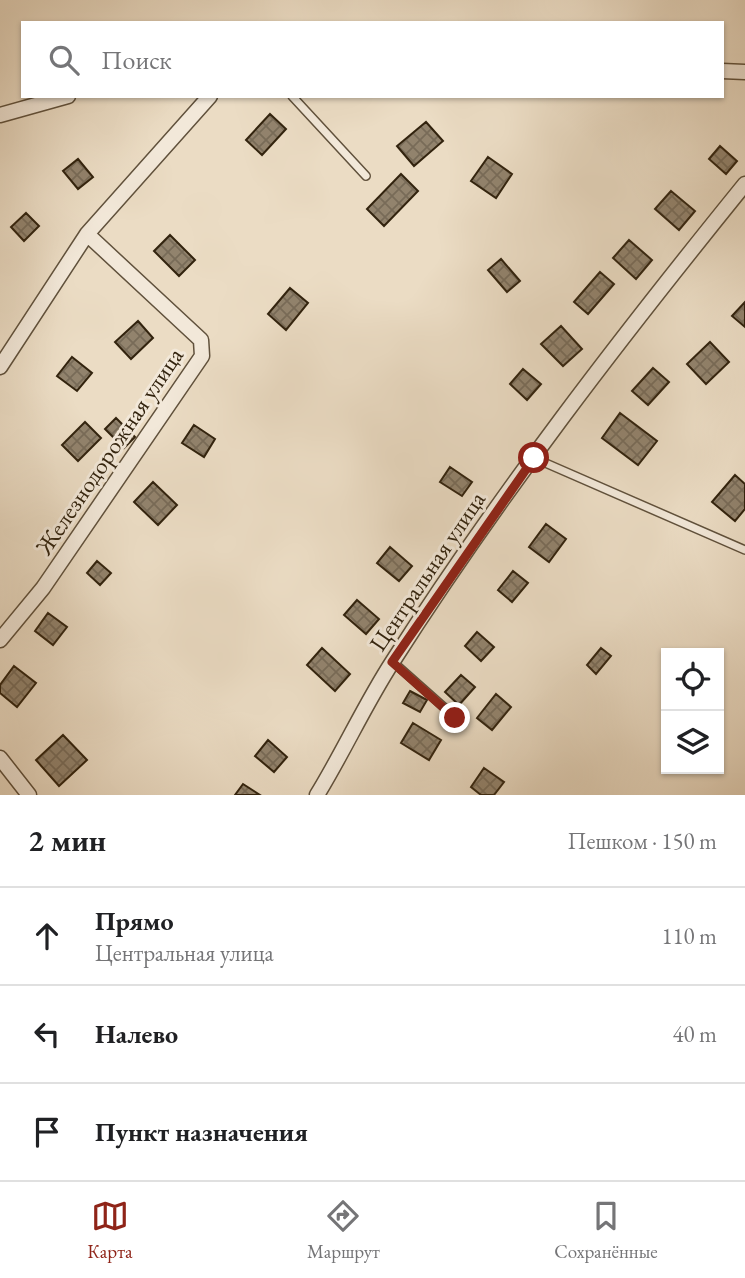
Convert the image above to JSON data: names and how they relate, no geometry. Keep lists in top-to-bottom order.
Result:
{
  "streets": {
    "street": ["Железнодорожная улица", "Центральная улица"]
  },
  "page": {
    "search": "Поиск",
    "heading": ["2 мин", "Пешком · 150 m"],
    "list": [
      ["Прямо", "Центральная улица", "110 m"],
      ["Налево", "40 m"],
      "Пункт назначения"
    ],
    "nav": ["Карта", "Маршрут", "Сохранённые"]
  }
}
